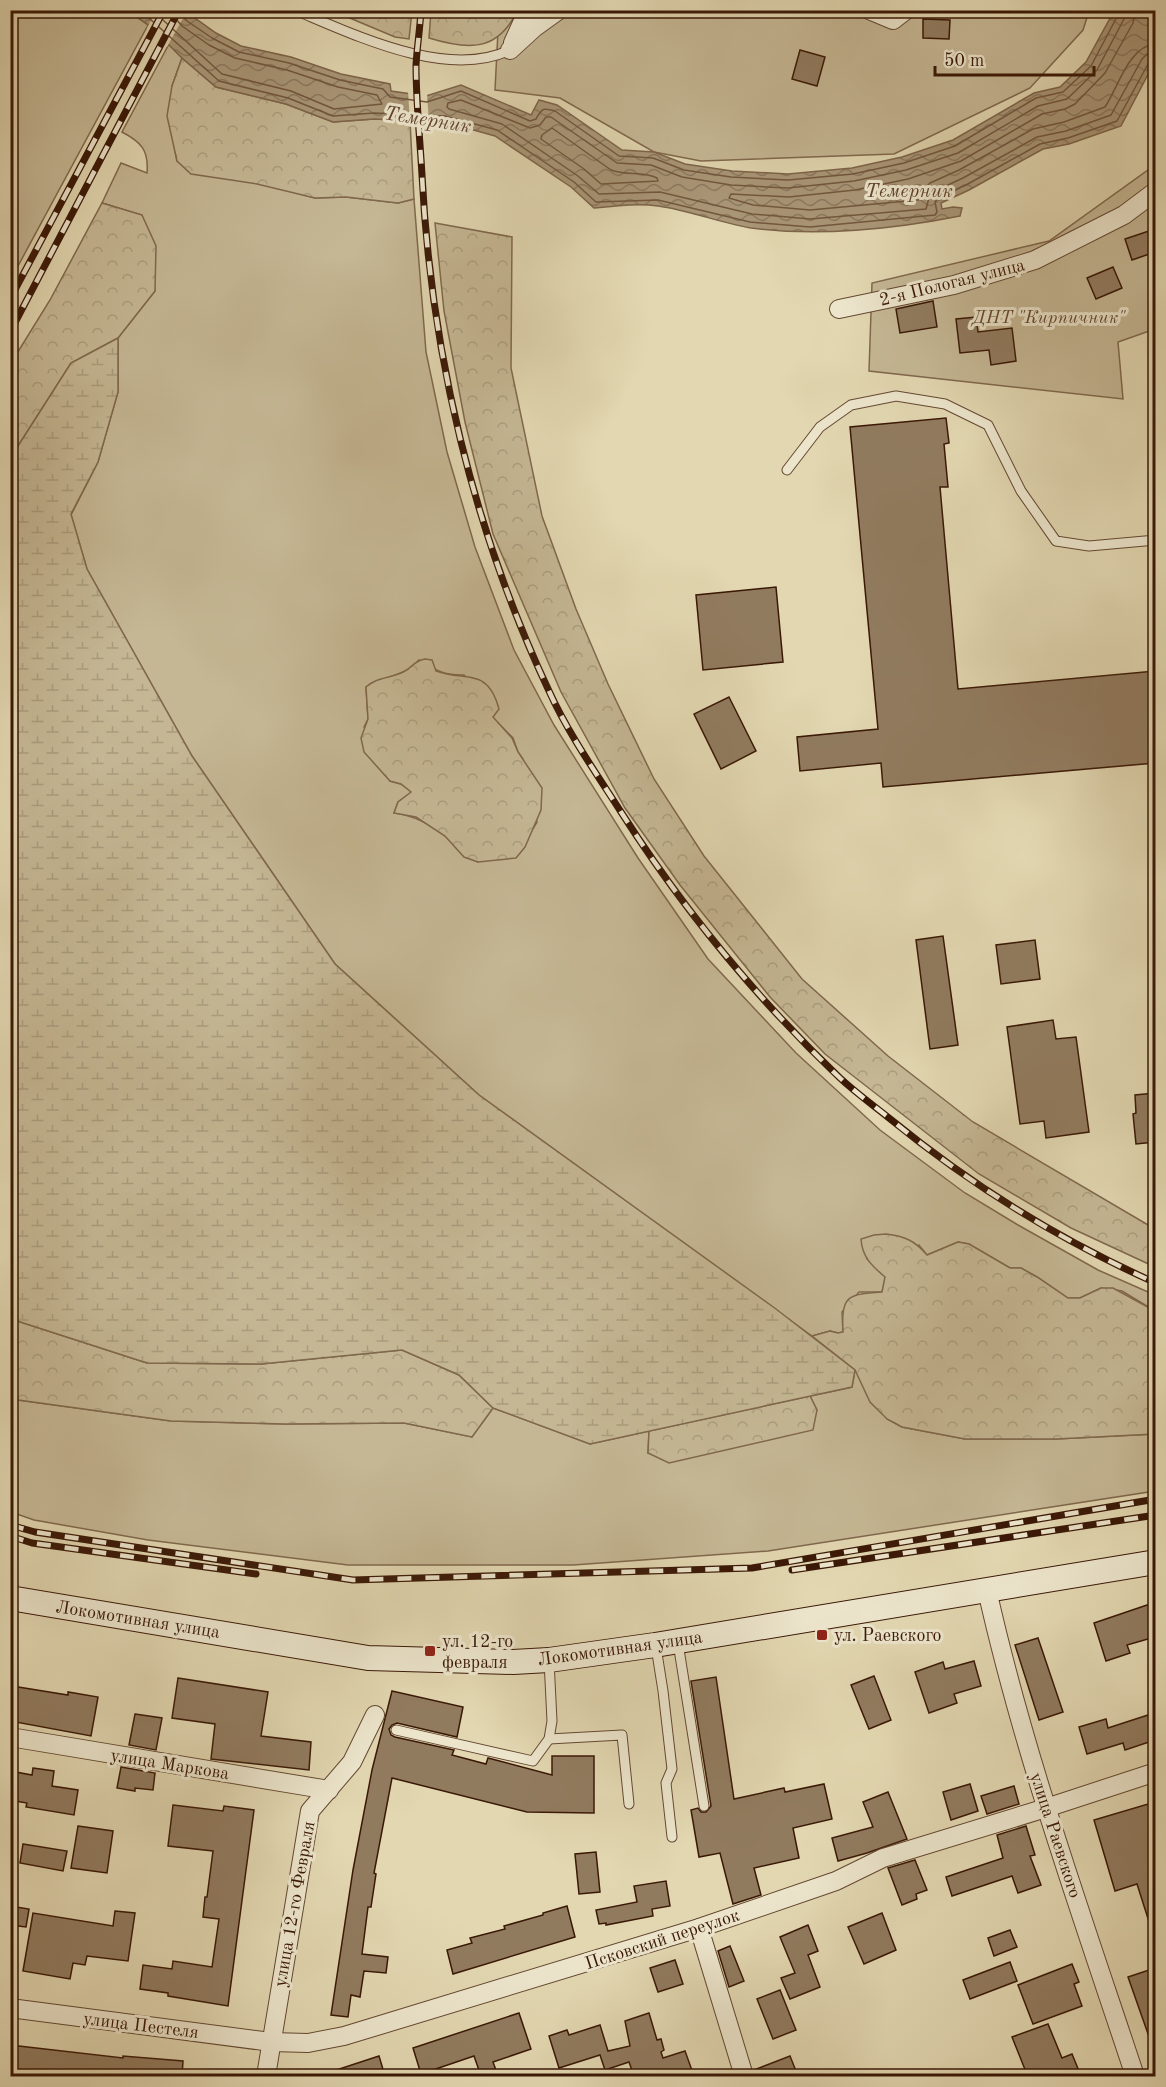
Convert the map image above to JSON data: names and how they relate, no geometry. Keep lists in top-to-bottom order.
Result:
{
  "streets": {
    "street": [
      "2-я Пологая улица",
      "Локомотивная улица",
      "улица Маркова",
      "улица Раевского",
      "улица 12-го Февраля",
      "Псковский переулок",
      "улица Пестеля"
    ]
  },
  "crossings": [
    ["Локомотивная улица", "улица Раевского"],
    ["улица Маркова", "улица 12-го Февраля"],
    ["улица Раевского", "Псковский переулок"],
    ["улица 12-го Февраля", "Псковский переулок"],
    ["улица 12-го Февраля", "улица Пестеля"],
    ["Псковский переулок", "улица Пестеля"]
  ],
  "water": ["Темерник"],
  "parks": ["ДНТ \"Кирпичник\""],
  "places": {
    "transit": ["ул. Раевского", "ул. 12-го февраля"]
  },
  "scale_bar": "50 m"
}
